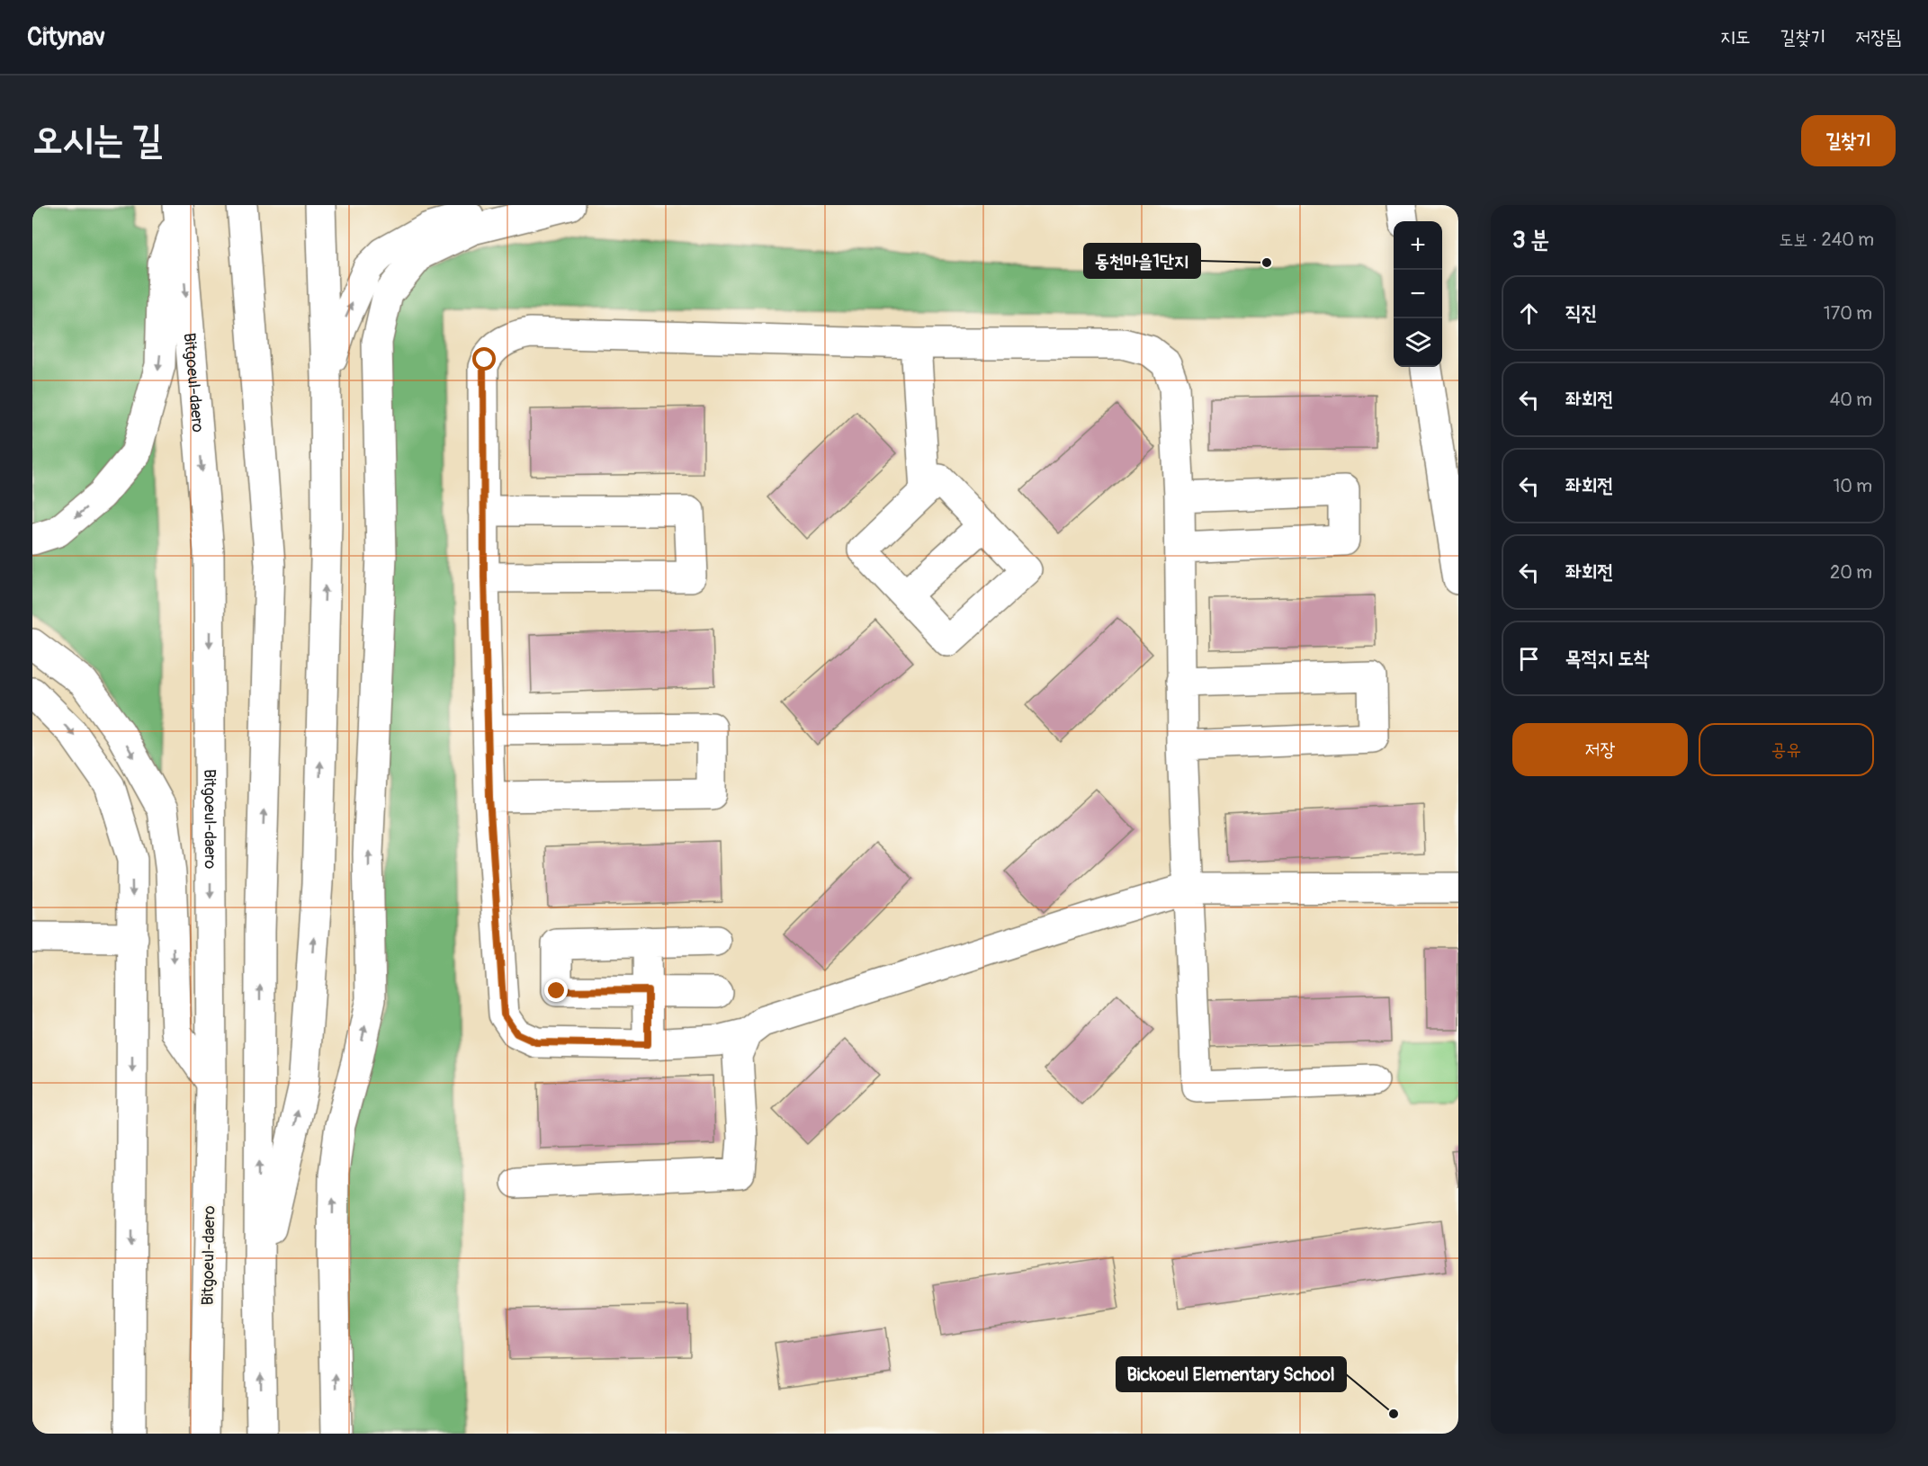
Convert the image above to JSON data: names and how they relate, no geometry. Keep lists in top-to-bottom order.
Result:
{
  "streets": {
    "main road": ["Bitgoeul-daero"]
  },
  "places": ["동천마을1단지", "Bickoeul Elementary School"],
  "page": {
    "header": "Citynav",
    "nav": ["지도", "길찾기", "저장됨"],
    "buttons": [
      "길찾기",
      ["저장", "공유"]
    ],
    "title": "오시는 길",
    "heading": ["3 분", "도보 · 240 m"],
    "map_buttons": ["+", "−"],
    "list": [
      ["직진", "170 m"],
      ["좌회전", "40 m"],
      ["좌회전", "10 m"],
      ["좌회전", "20 m"],
      "목적지 도착"
    ]
  }
}
